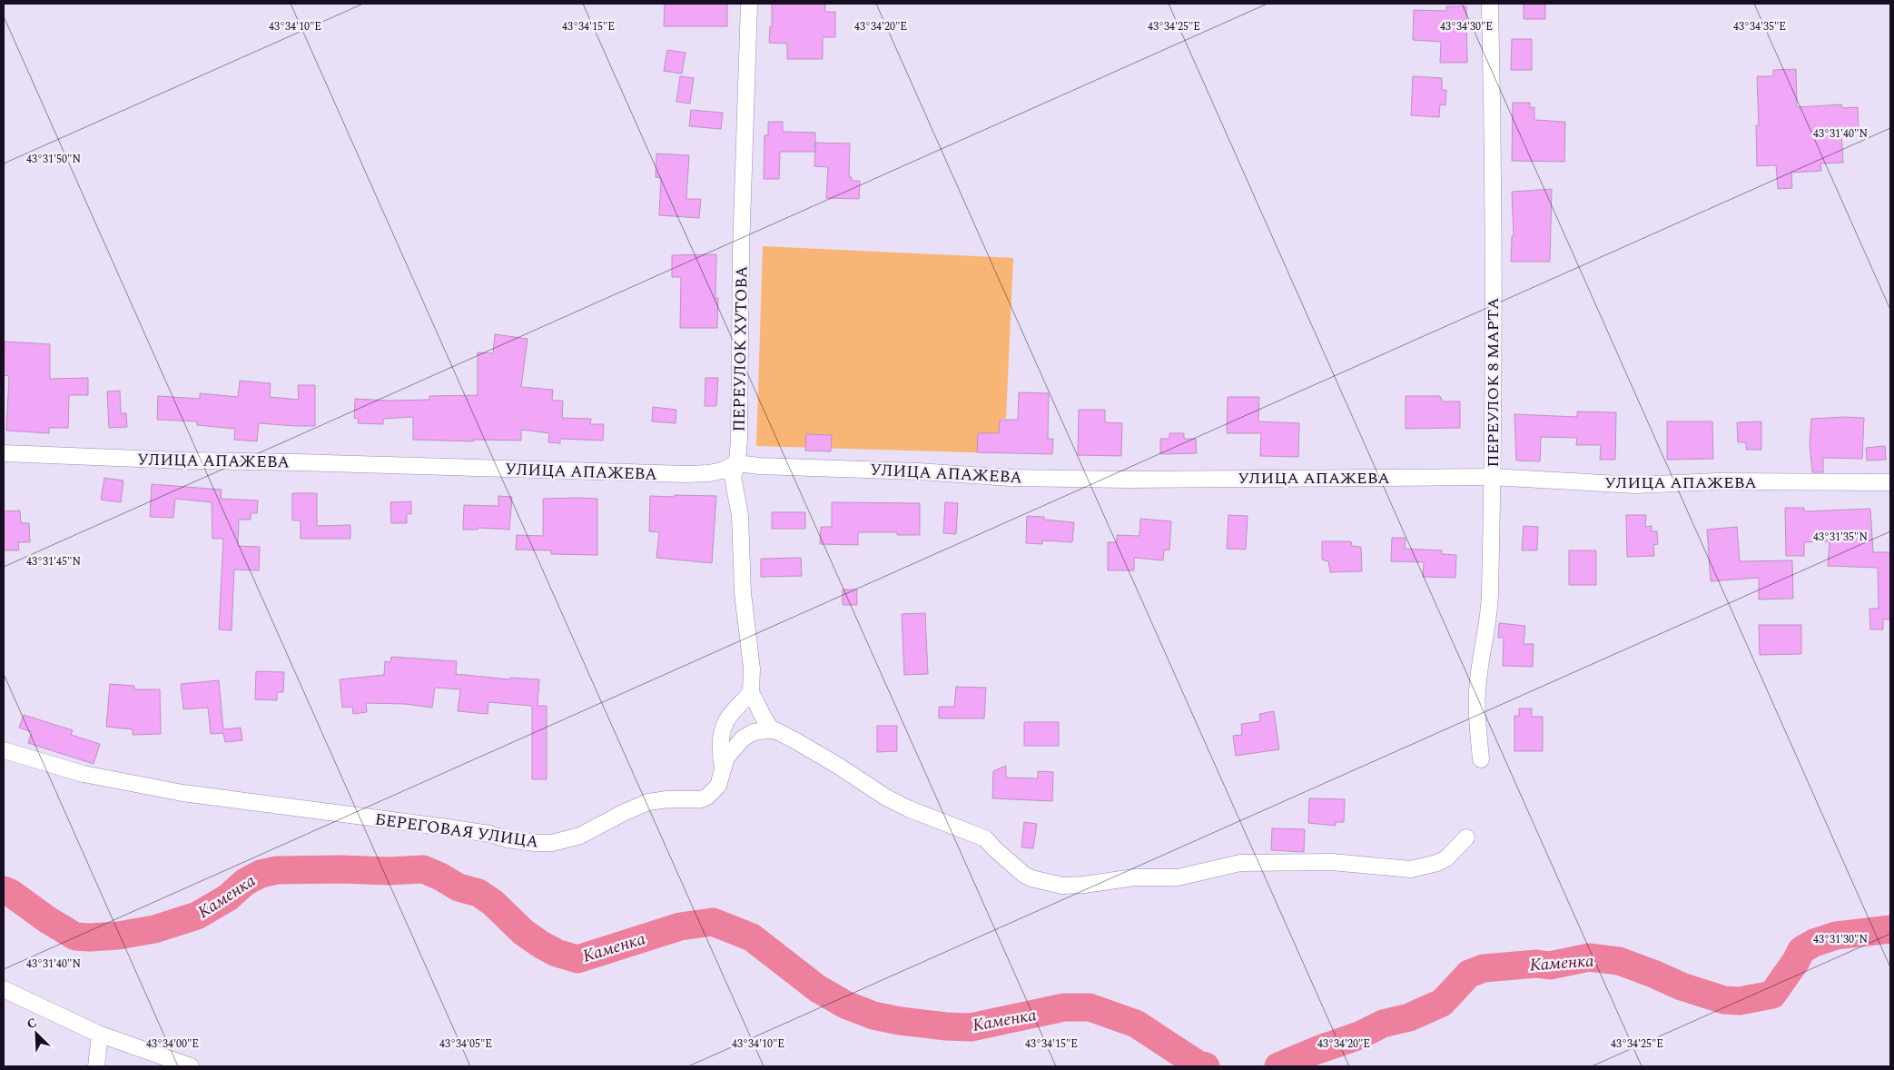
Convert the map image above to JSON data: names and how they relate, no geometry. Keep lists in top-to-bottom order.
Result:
{
  "streets": {
    "street": [
      "ПЕРЕУЛОК ХУТОВА",
      "ПЕРЕУЛОК 8 МАРТА",
      "УЛИЦА АПАЖЕВА",
      "БЕРЕГОВАЯ УЛИЦА"
    ]
  },
  "crossings": [
    ["ПЕРЕУЛОК ХУТОВА", "УЛИЦА АПАЖЕВА"],
    ["ПЕРЕУЛОК 8 МАРТА", "УЛИЦА АПАЖЕВА"]
  ],
  "water": ["Каменка"],
  "north": "top left",
  "coordinates": [
    "43°34'10\"E",
    "43°34'35\"E",
    "43°34'15\"E",
    "43°34'20\"E",
    "43°34'25\"E",
    "43°34'30\"E",
    "43°31'40\"N",
    "43°31'50\"N",
    "43°31'35\"N",
    "43°31'45\"N",
    "43°31'30\"N",
    "43°34'00\"E",
    "43°34'05\"E"
  ]
}
